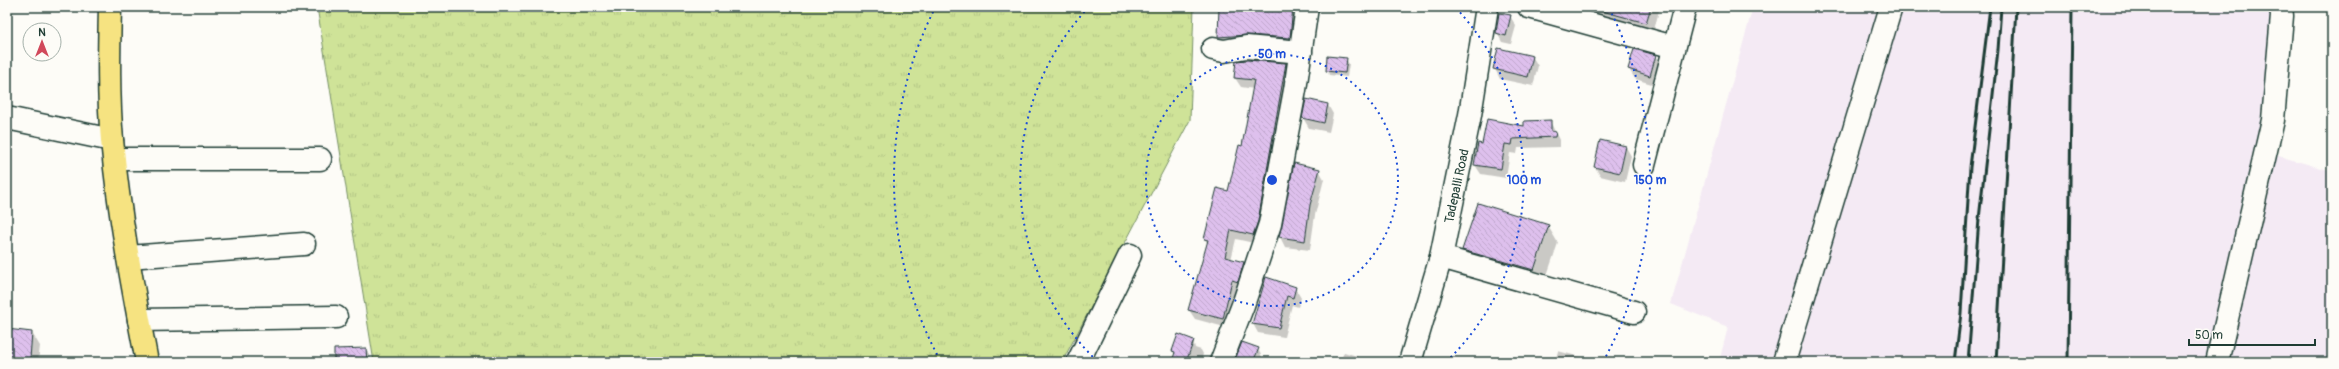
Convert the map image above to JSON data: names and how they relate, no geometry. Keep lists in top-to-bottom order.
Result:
{
  "streets": {
    "street": ["Tadepalli Road"]
  },
  "scale_bar": "50 m",
  "north": "top",
  "rings": ["50 m", "100 m", "150 m"]
}
